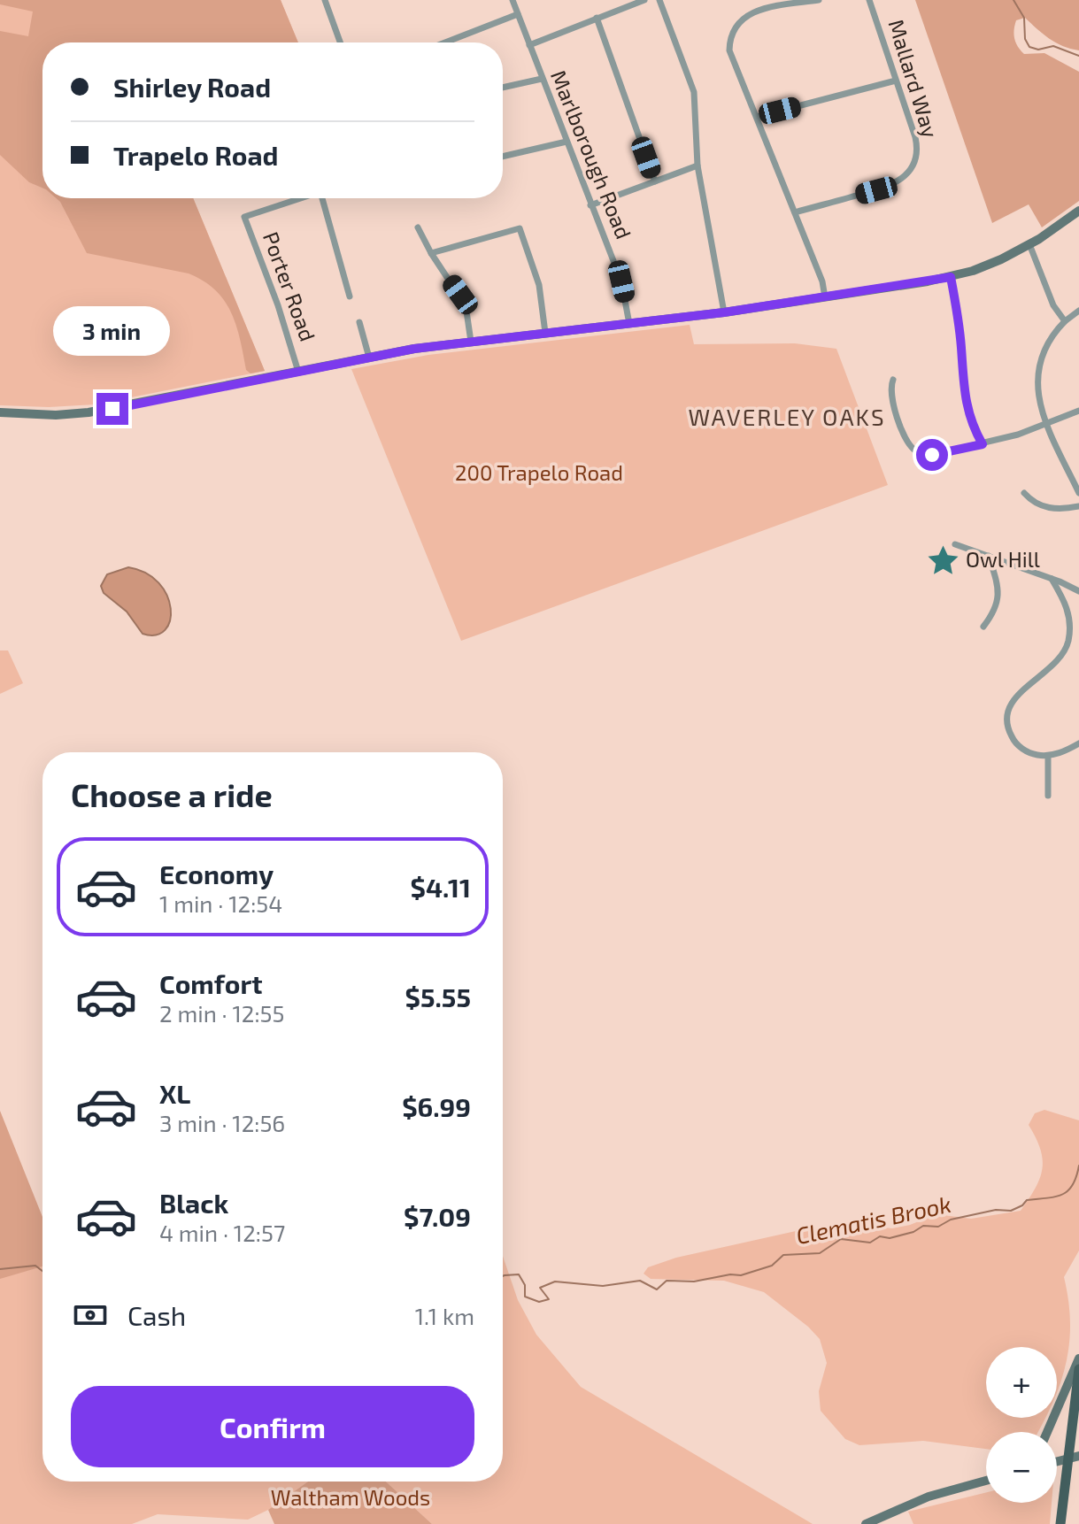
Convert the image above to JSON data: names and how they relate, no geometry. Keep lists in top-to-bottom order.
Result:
{
  "streets": {
    "street": ["Mallard Way", "Marlborough Road", "Porter Road"]
  },
  "districts": ["WAVERLEY OAKS"],
  "water": ["Clematis Brook"],
  "parks": ["200 Trapelo Road", "Waltham Woods"],
  "places": {
    "place": ["Owl Hill"]
  },
  "page": {
    "banner": ["Shirley Road", "Trapelo Road"],
    "bubble": "3 min",
    "heading": "Choose a ride",
    "list": [
      {
        "name": "Economy",
        "note": "1 min · 12:54",
        "value": "$4.11"
      },
      {
        "name": "Comfort",
        "note": "2 min · 12:55",
        "value": "$5.55"
      },
      {
        "name": "XL",
        "note": "3 min · 12:56",
        "value": "$6.99"
      },
      {
        "name": "Black",
        "note": "4 min · 12:57",
        "value": "$7.09"
      }
    ],
    "pay": ["Cash", "1.1 km"],
    "map_buttons": ["+", "−"],
    "buttons": "Confirm"
  }
}
